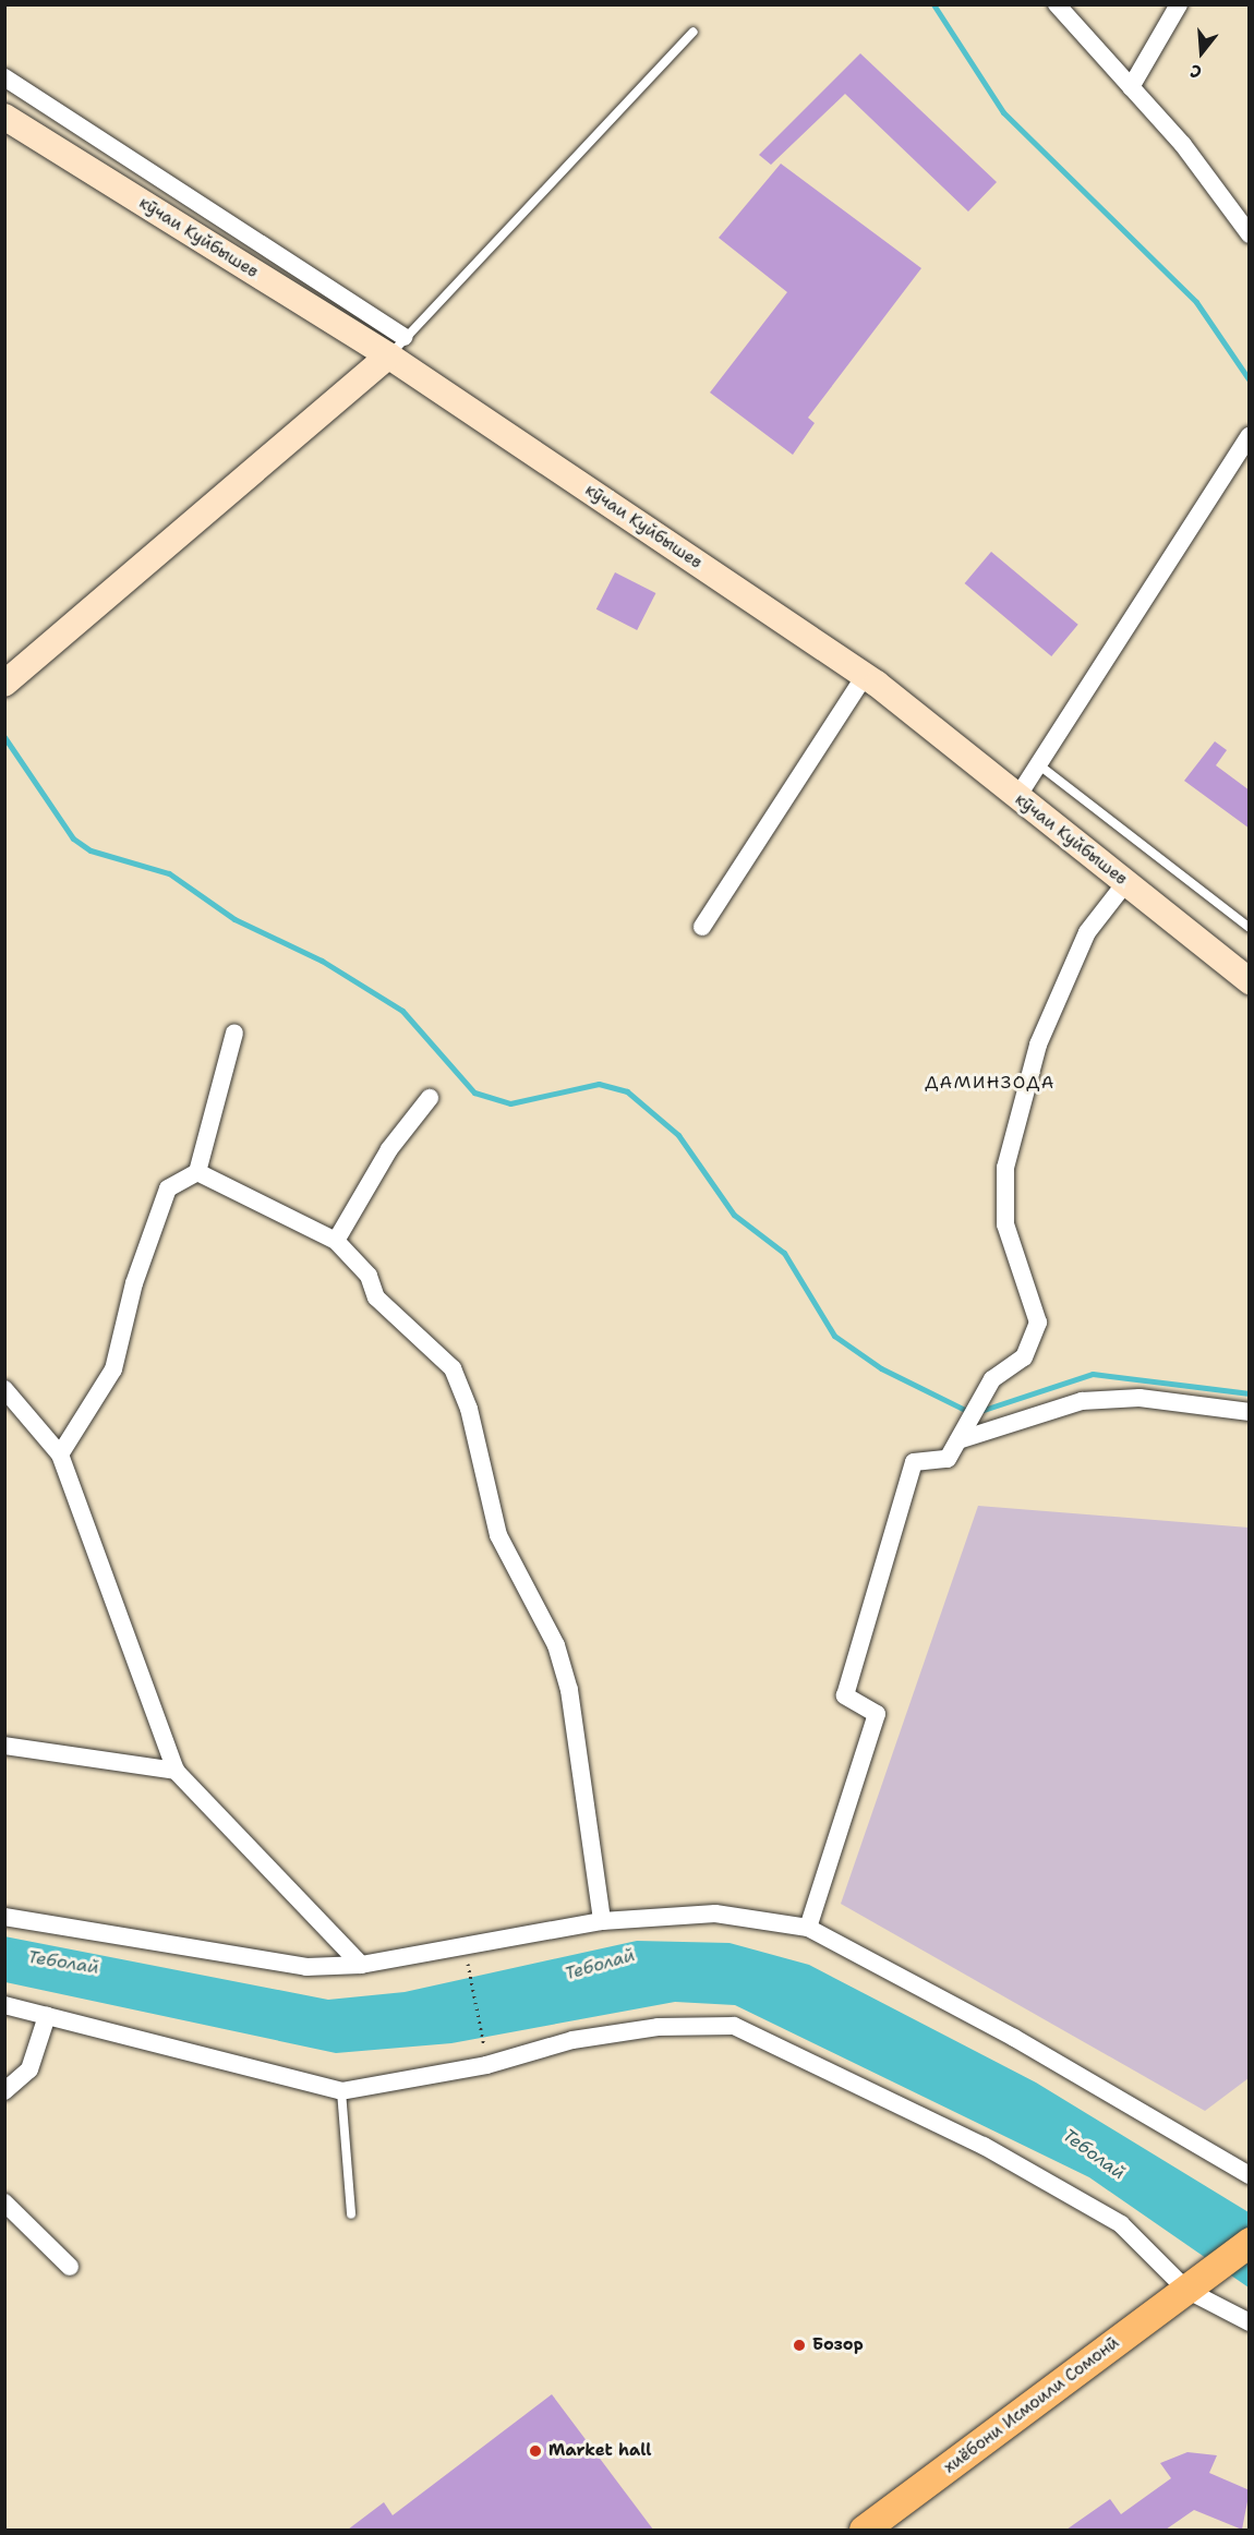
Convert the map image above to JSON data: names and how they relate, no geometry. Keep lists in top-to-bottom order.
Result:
{
  "streets": {
    "main road": ["кӯчаи Куйбышев", "хиёбони Исмоили Сомонӣ"]
  },
  "districts": ["ДАМИНЗОДА"],
  "water": ["Теболай"],
  "places": ["Бозор", "Market hall"],
  "north": "bottom"
}
